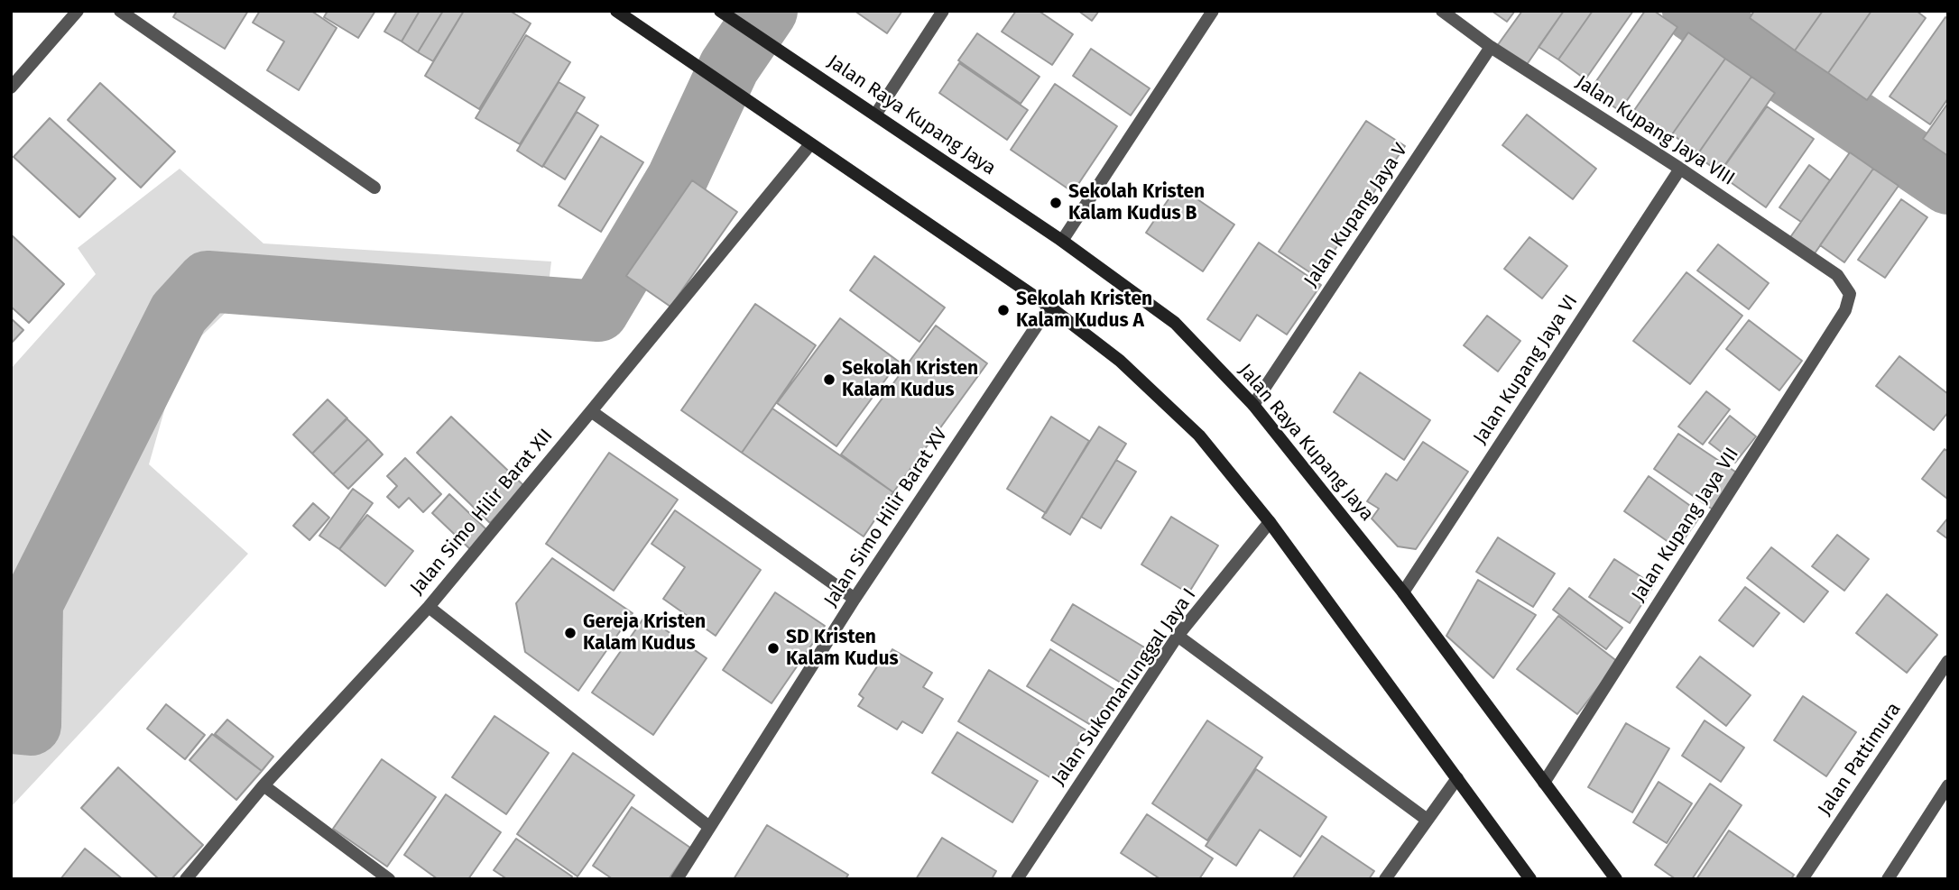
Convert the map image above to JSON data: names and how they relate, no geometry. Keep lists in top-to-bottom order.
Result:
{
  "streets": {
    "main road": ["Jalan Raya Kupang Jaya"],
    "street": [
      "Jalan Kupang Jaya VIII",
      "Jalan Kupang Jaya V",
      "Jalan Kupang Jaya VI",
      "Jalan Simo Hilir Barat XII",
      "Jalan Simo Hilir Barat XV",
      "Jalan Kupang Jaya VII",
      "Jalan Sukomanunggal Jaya I",
      "Jalan Pattimura"
    ]
  },
  "crossings": [
    ["Jalan Raya Kupang Jaya", "Jalan Kupang Jaya V"],
    ["Jalan Raya Kupang Jaya", "Jalan Kupang Jaya VI"],
    ["Jalan Raya Kupang Jaya", "Jalan Kupang Jaya VII"],
    ["Jalan Kupang Jaya VIII", "Jalan Kupang Jaya V"],
    ["Jalan Kupang Jaya VIII", "Jalan Kupang Jaya VI"],
    ["Jalan Kupang Jaya VIII", "Jalan Kupang Jaya VII"]
  ],
  "places": [
    "Sekolah Kristen Kalam Kudus B",
    "Sekolah Kristen Kalam Kudus A",
    "Sekolah Kristen Kalam Kudus",
    "Gereja Kristen Kalam Kudus",
    "SD Kristen Kalam Kudus"
  ]
}
